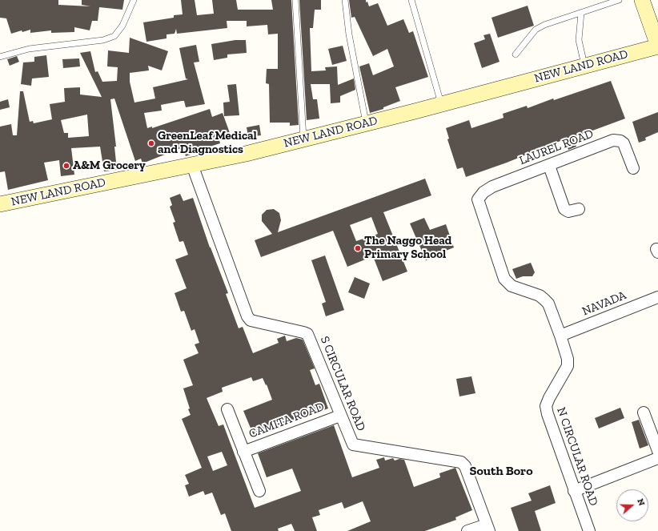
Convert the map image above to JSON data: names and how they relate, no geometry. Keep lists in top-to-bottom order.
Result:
{
  "streets": {
    "street": [
      "NEW LAND ROAD",
      "LAUREL ROAD",
      "NAVADA",
      "S CIRCULAR ROAD",
      "CAMITA ROAD",
      "N CIRCULAR ROAD"
    ]
  },
  "crossings": [
    ["NEW LAND ROAD", "S CIRCULAR ROAD"],
    ["LAUREL ROAD", "N CIRCULAR ROAD"],
    ["NAVADA", "N CIRCULAR ROAD"],
    ["S CIRCULAR ROAD", "CAMITA ROAD"]
  ],
  "districts": ["South Boro"],
  "places": ["GreenLeaf Medical and Diagnostics", "A&M Grocery", "The Naggo Head Primary School"],
  "north": "right"
}
